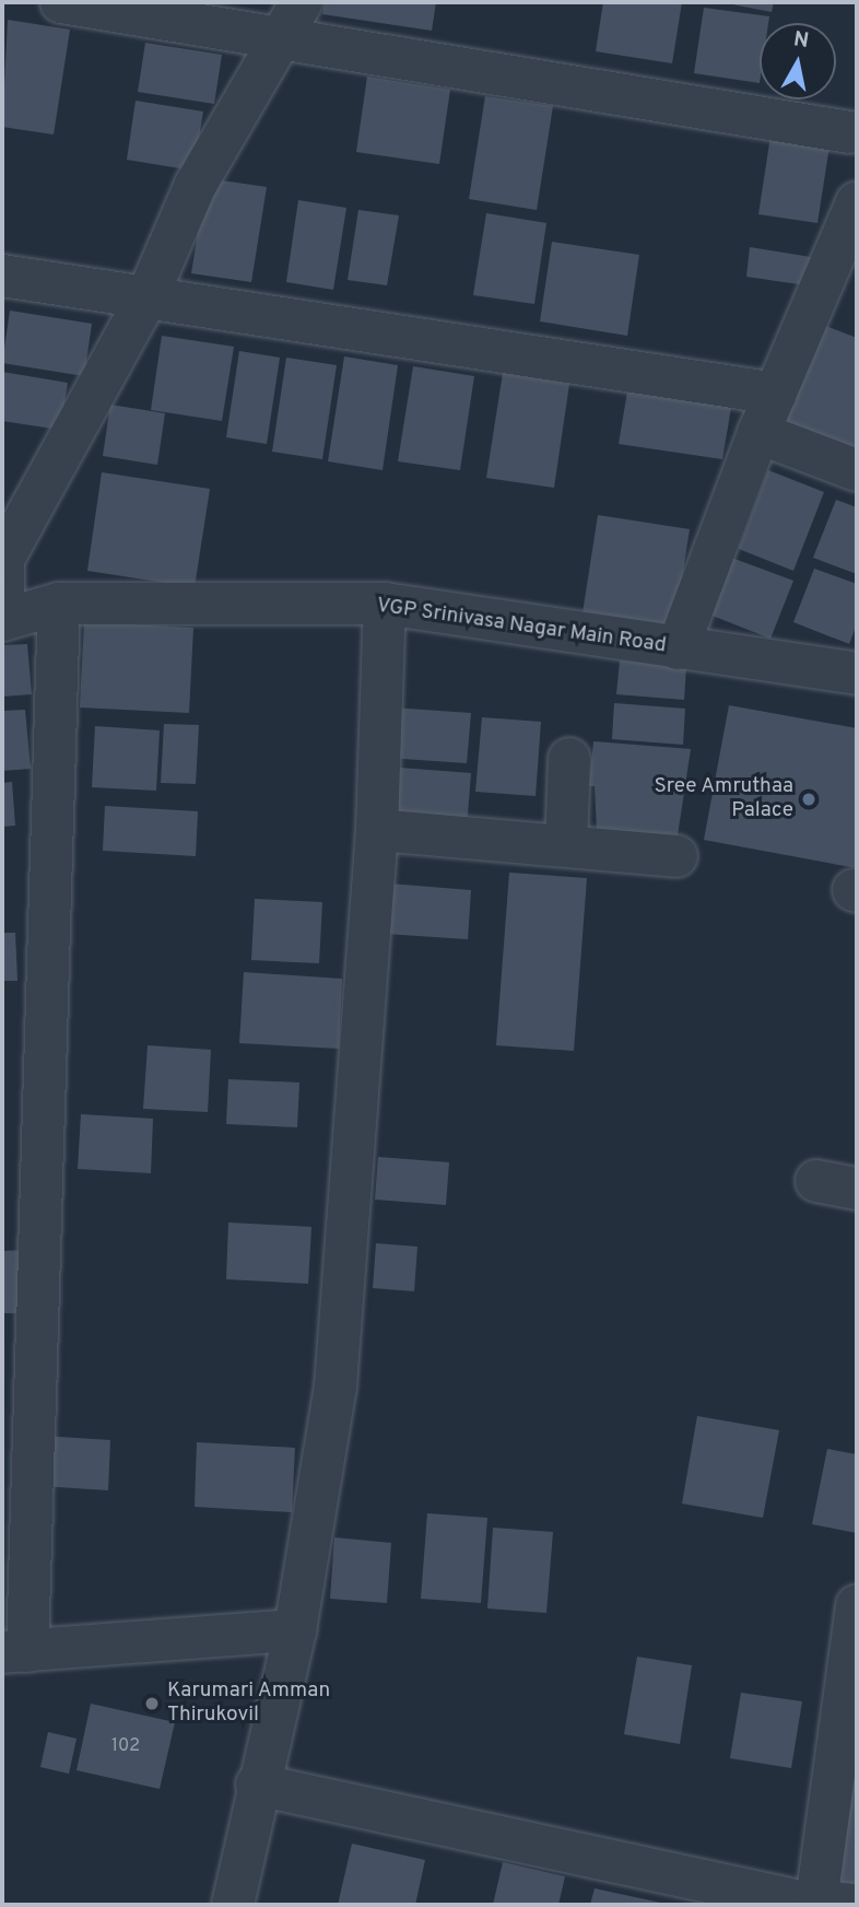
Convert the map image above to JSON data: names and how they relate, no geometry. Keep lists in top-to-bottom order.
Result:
{
  "streets": {
    "street": ["VGP Srinivasa Nagar Main Road"]
  },
  "places": ["Sree Amruthaa Palace", "Karumari Amman Thirukovil"],
  "house_numbers": ["102"],
  "north": "top"
}
